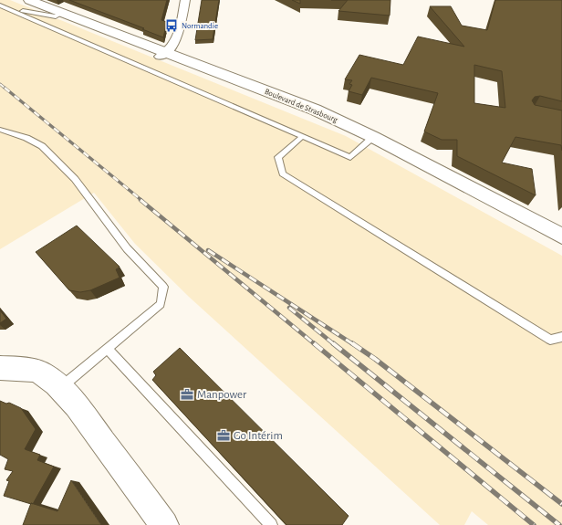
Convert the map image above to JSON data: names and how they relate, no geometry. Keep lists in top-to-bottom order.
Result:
{
  "streets": {
    "street": ["Boulevard de Strasbourg"]
  },
  "places": {
    "bus stop": ["Normandie"],
    "office": ["Manpower", "Go Intérim"]
  }
}
